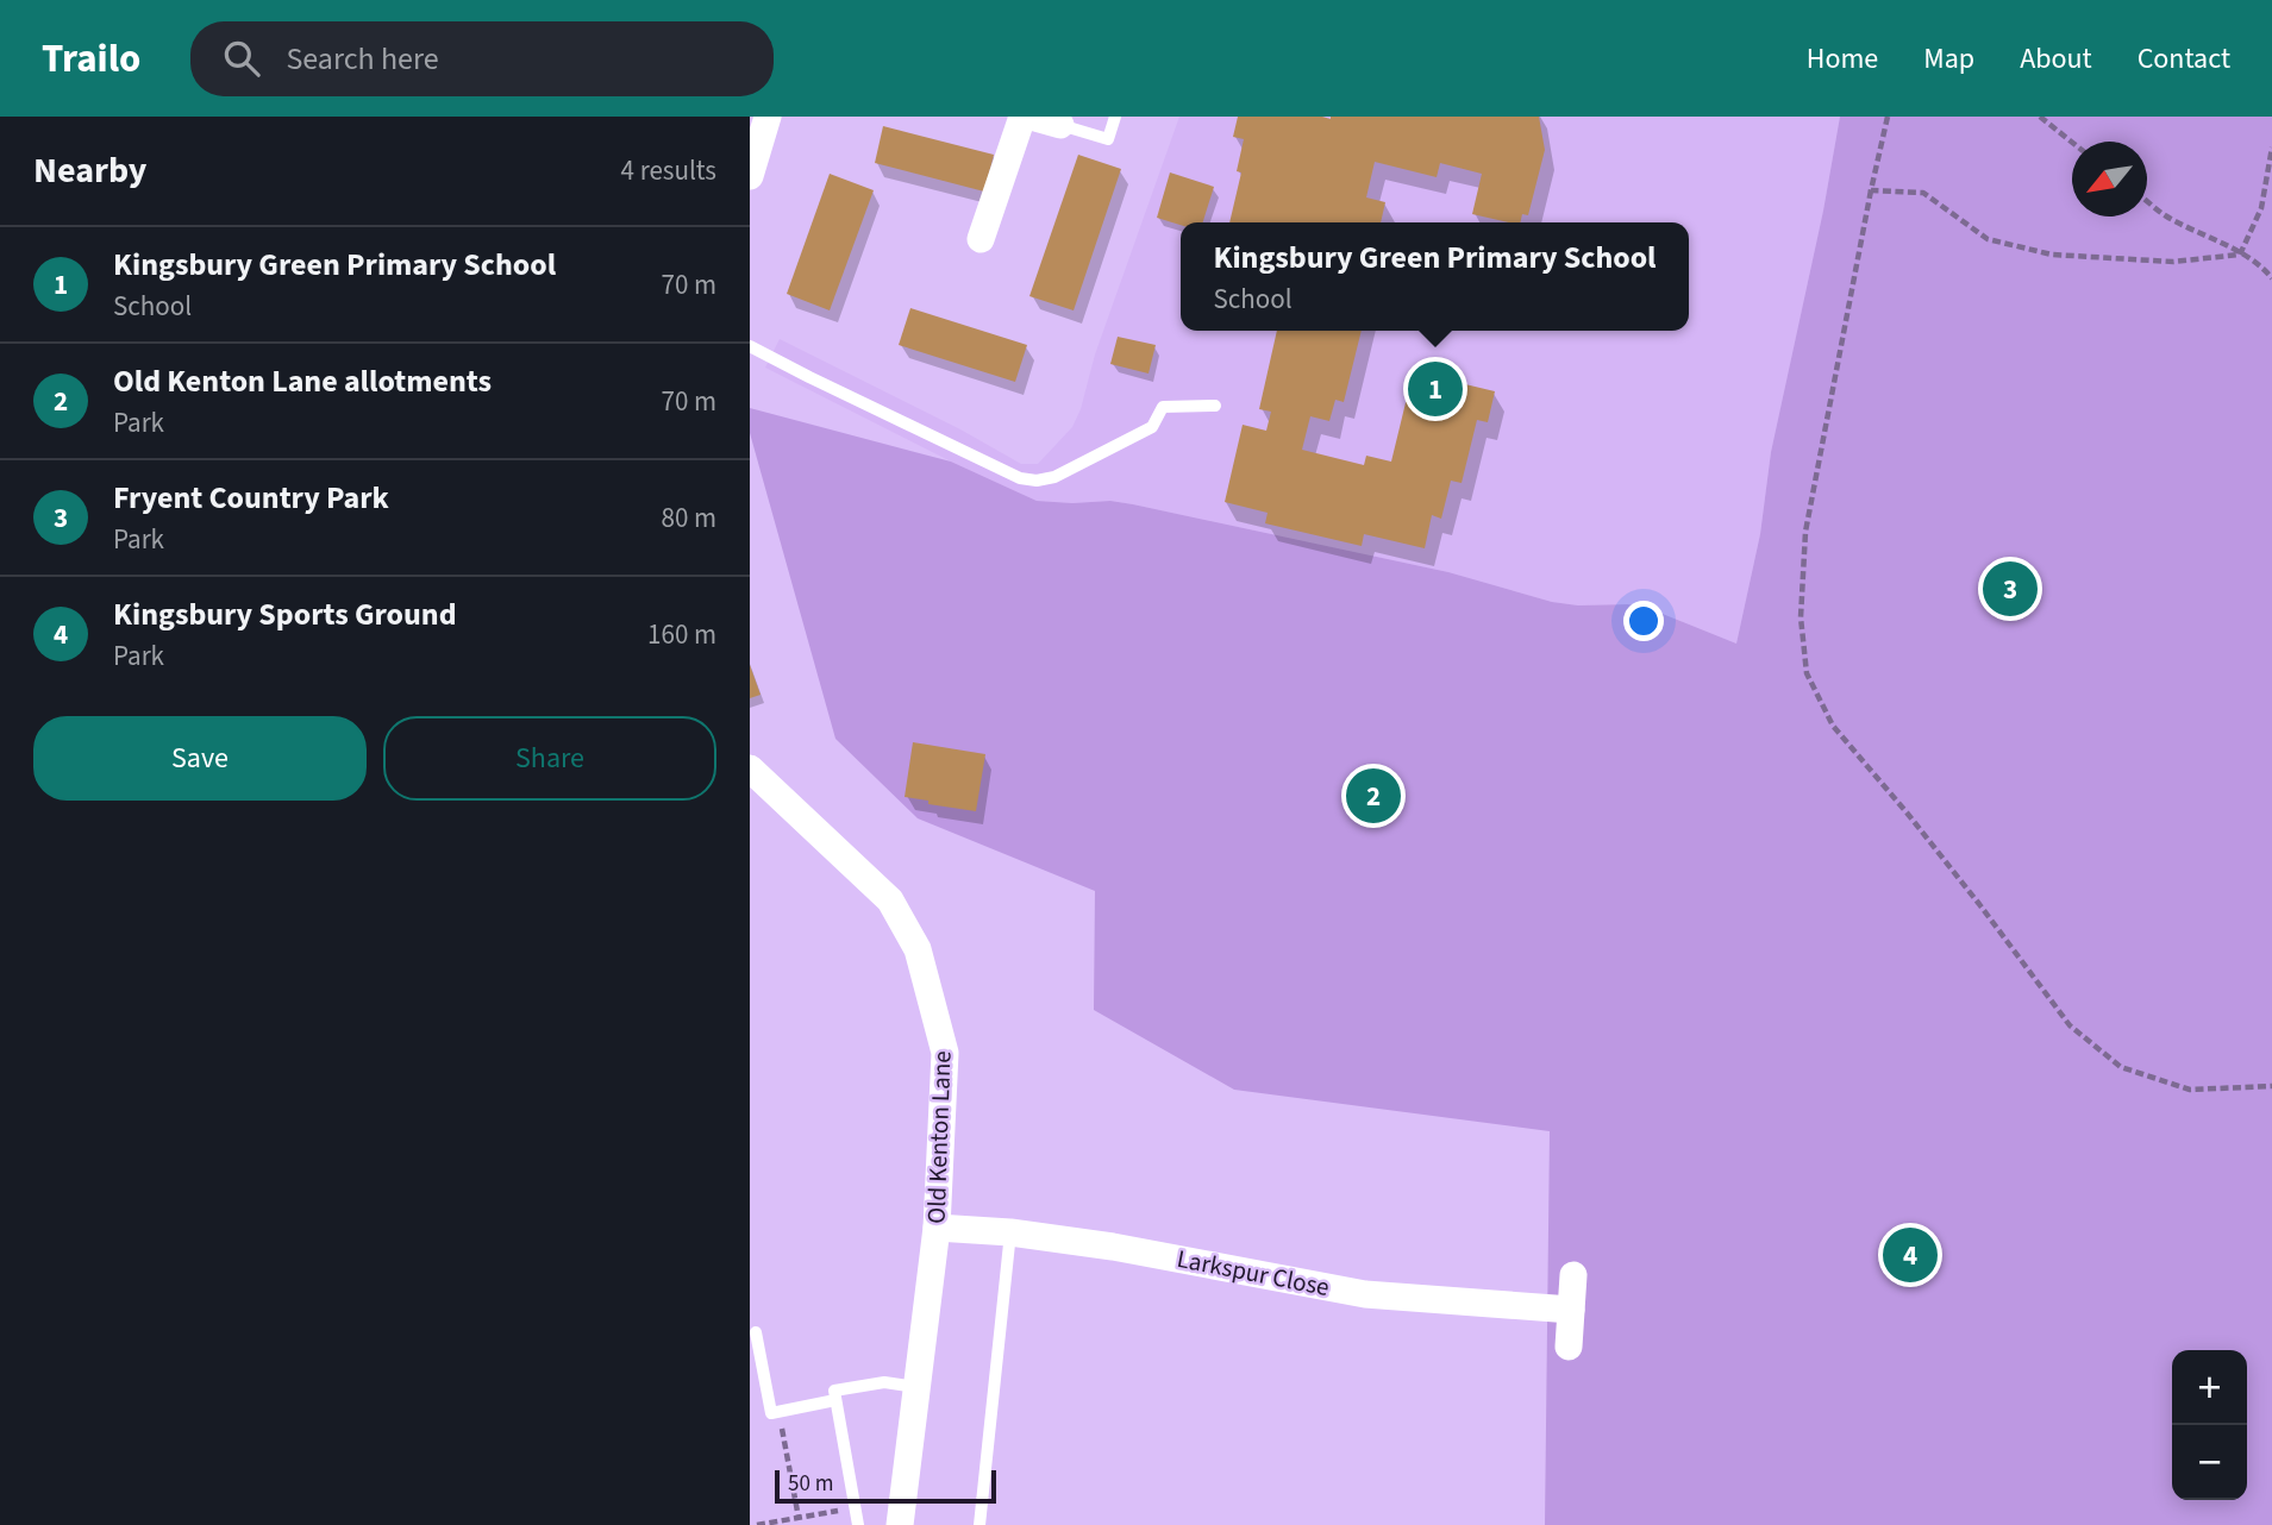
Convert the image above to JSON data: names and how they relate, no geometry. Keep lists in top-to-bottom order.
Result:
{
  "streets": {
    "street": ["Old Kenton Lane", "Larkspur Close"]
  },
  "crossings": [
    ["Old Kenton Lane", "Larkspur Close"]
  ],
  "scale_bar": "50 m",
  "north": "bottom left",
  "page": {
    "header": "Trailo",
    "search": "Search here",
    "nav": [
      "Home",
      "Map",
      "About",
      "Contact"
    ],
    "heading": ["Nearby", "4 results"],
    "popup": ["Kingsbury Green Primary School", "School"],
    "list": [
      {
        "mark": "1",
        "name": "Kingsbury Green Primary School",
        "note": "School",
        "value": "70 m"
      },
      {
        "mark": "2",
        "name": "Old Kenton Lane allotments",
        "note": "Park",
        "value": "70 m"
      },
      {
        "mark": "3",
        "name": "Fryent Country Park",
        "note": "Park",
        "value": "80 m"
      },
      {
        "mark": "4",
        "name": "Kingsbury Sports Ground",
        "note": "Park",
        "value": "160 m"
      }
    ],
    "pins": [
      "1",
      "3",
      "2",
      "4"
    ],
    "buttons": ["Save", "Share"],
    "map_buttons": ["+", "−"],
    "scale": "50 m"
  }
}
